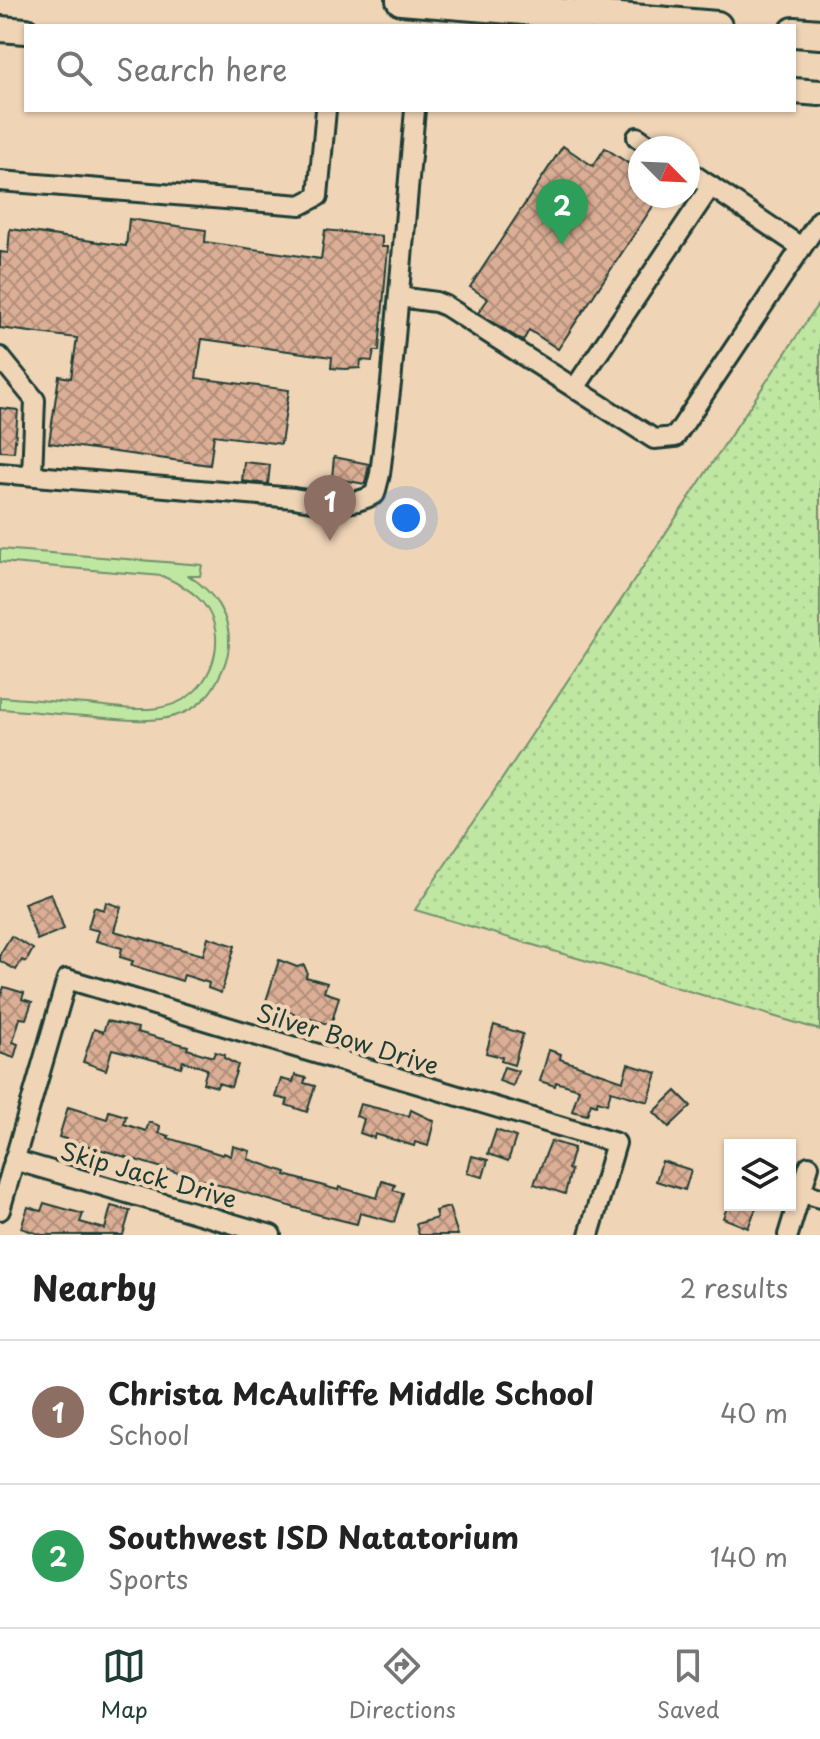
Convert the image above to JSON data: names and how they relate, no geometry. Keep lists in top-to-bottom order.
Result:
{
  "streets": {
    "street": ["Silver Bow Drive", "Skip Jack Drive"]
  },
  "crossings": [
    ["Silver Bow Drive", "Skip Jack Drive"]
  ],
  "north": "bottom right",
  "page": {
    "search": "Search here",
    "pins": ["2", "1"],
    "heading": ["Nearby", "2 results"],
    "list": [
      {
        "mark": "1",
        "name": "Christa McAuliffe Middle School",
        "note": "School",
        "value": "40 m"
      },
      {
        "mark": "2",
        "name": "Southwest ISD Natatorium",
        "note": "Sports",
        "value": "140 m"
      }
    ],
    "nav": ["Map", "Directions", "Saved"]
  }
}
